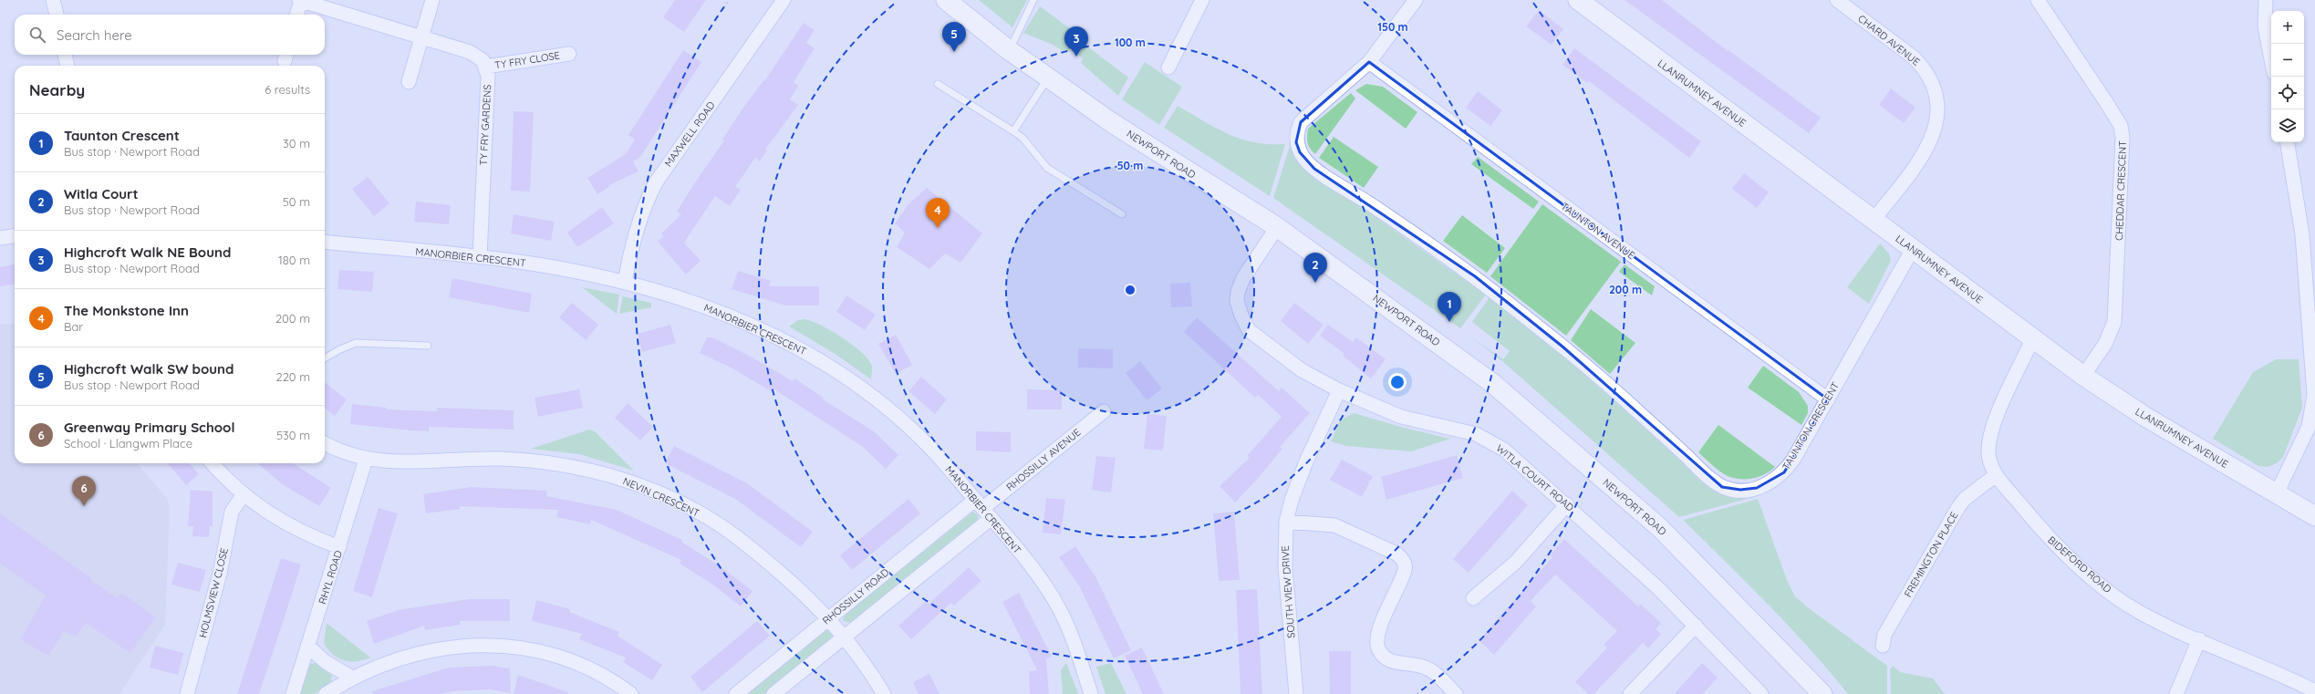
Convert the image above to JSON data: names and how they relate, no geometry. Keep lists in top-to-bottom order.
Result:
{
  "streets": {
    "main road": ["LLANRUMNEY AVENUE", "NEWPORT ROAD"],
    "street": [
      "CHARD AVENUE",
      "TY FRY CLOSE",
      "TY FRY GARDENS",
      "MAXWELL ROAD",
      "CHEDDAR CRESCENT",
      "TAUNTON AVENUE",
      "MANORBIER CRESCENT",
      "TAUNTON CRESCENT",
      "RHOSSILLY AVENUE",
      "WITLA COURT ROAD",
      "NEVIN CRESCENT",
      "FREMINGTON PLACE",
      "BIDEFORD ROAD",
      "RHYL ROAD",
      "SOUTH VIEW DRIVE",
      "HOLMSVIEW CLOSE",
      "RHOSSILLY ROAD"
    ]
  },
  "crossings": [
    ["CHARD AVENUE", "LLANRUMNEY AVENUE"],
    ["TY FRY CLOSE", "TY FRY GARDENS"],
    ["LLANRUMNEY AVENUE", "CHEDDAR CRESCENT"],
    ["LLANRUMNEY AVENUE", "TAUNTON CRESCENT"],
    ["LLANRUMNEY AVENUE", "BIDEFORD ROAD"],
    ["TY FRY GARDENS", "MANORBIER CRESCENT"],
    ["MAXWELL ROAD", "MANORBIER CRESCENT"],
    ["NEWPORT ROAD", "WITLA COURT ROAD"],
    ["TAUNTON AVENUE", "TAUNTON CRESCENT"],
    ["MANORBIER CRESCENT", "RHOSSILLY AVENUE"],
    ["MANORBIER CRESCENT", "RHOSSILLY ROAD"],
    ["RHOSSILLY AVENUE", "RHOSSILLY ROAD"],
    ["WITLA COURT ROAD", "SOUTH VIEW DRIVE"],
    ["NEVIN CRESCENT", "RHYL ROAD"],
    ["NEVIN CRESCENT", "RHOSSILLY ROAD"],
    ["FREMINGTON PLACE", "BIDEFORD ROAD"]
  ],
  "page": {
    "map_buttons": ["+", "−"],
    "search": "Search here",
    "pins": [
      "5",
      "3",
      "4",
      "2",
      "1",
      "6"
    ],
    "heading": ["Nearby", "6 results"],
    "list": [
      {
        "mark": "1",
        "name": "Taunton Crescent",
        "note": "Bus stop · Newport Road",
        "value": "30 m"
      },
      {
        "mark": "2",
        "name": "Witla Court",
        "note": "Bus stop · Newport Road",
        "value": "50 m"
      },
      {
        "mark": "3",
        "name": "Highcroft Walk NE Bound",
        "note": "Bus stop · Newport Road",
        "value": "180 m"
      },
      {
        "mark": "4",
        "name": "The Monkstone Inn",
        "note": "Bar",
        "value": "200 m"
      },
      {
        "mark": "5",
        "name": "Highcroft Walk SW bound",
        "note": "Bus stop · Newport Road",
        "value": "220 m"
      },
      {
        "mark": "6",
        "name": "Greenway Primary School",
        "note": "School · Llangwm Place",
        "value": "530 m"
      }
    ]
  },
  "rings": [
    "150 m",
    "100 m",
    "50 m",
    "200 m"
  ]
}
